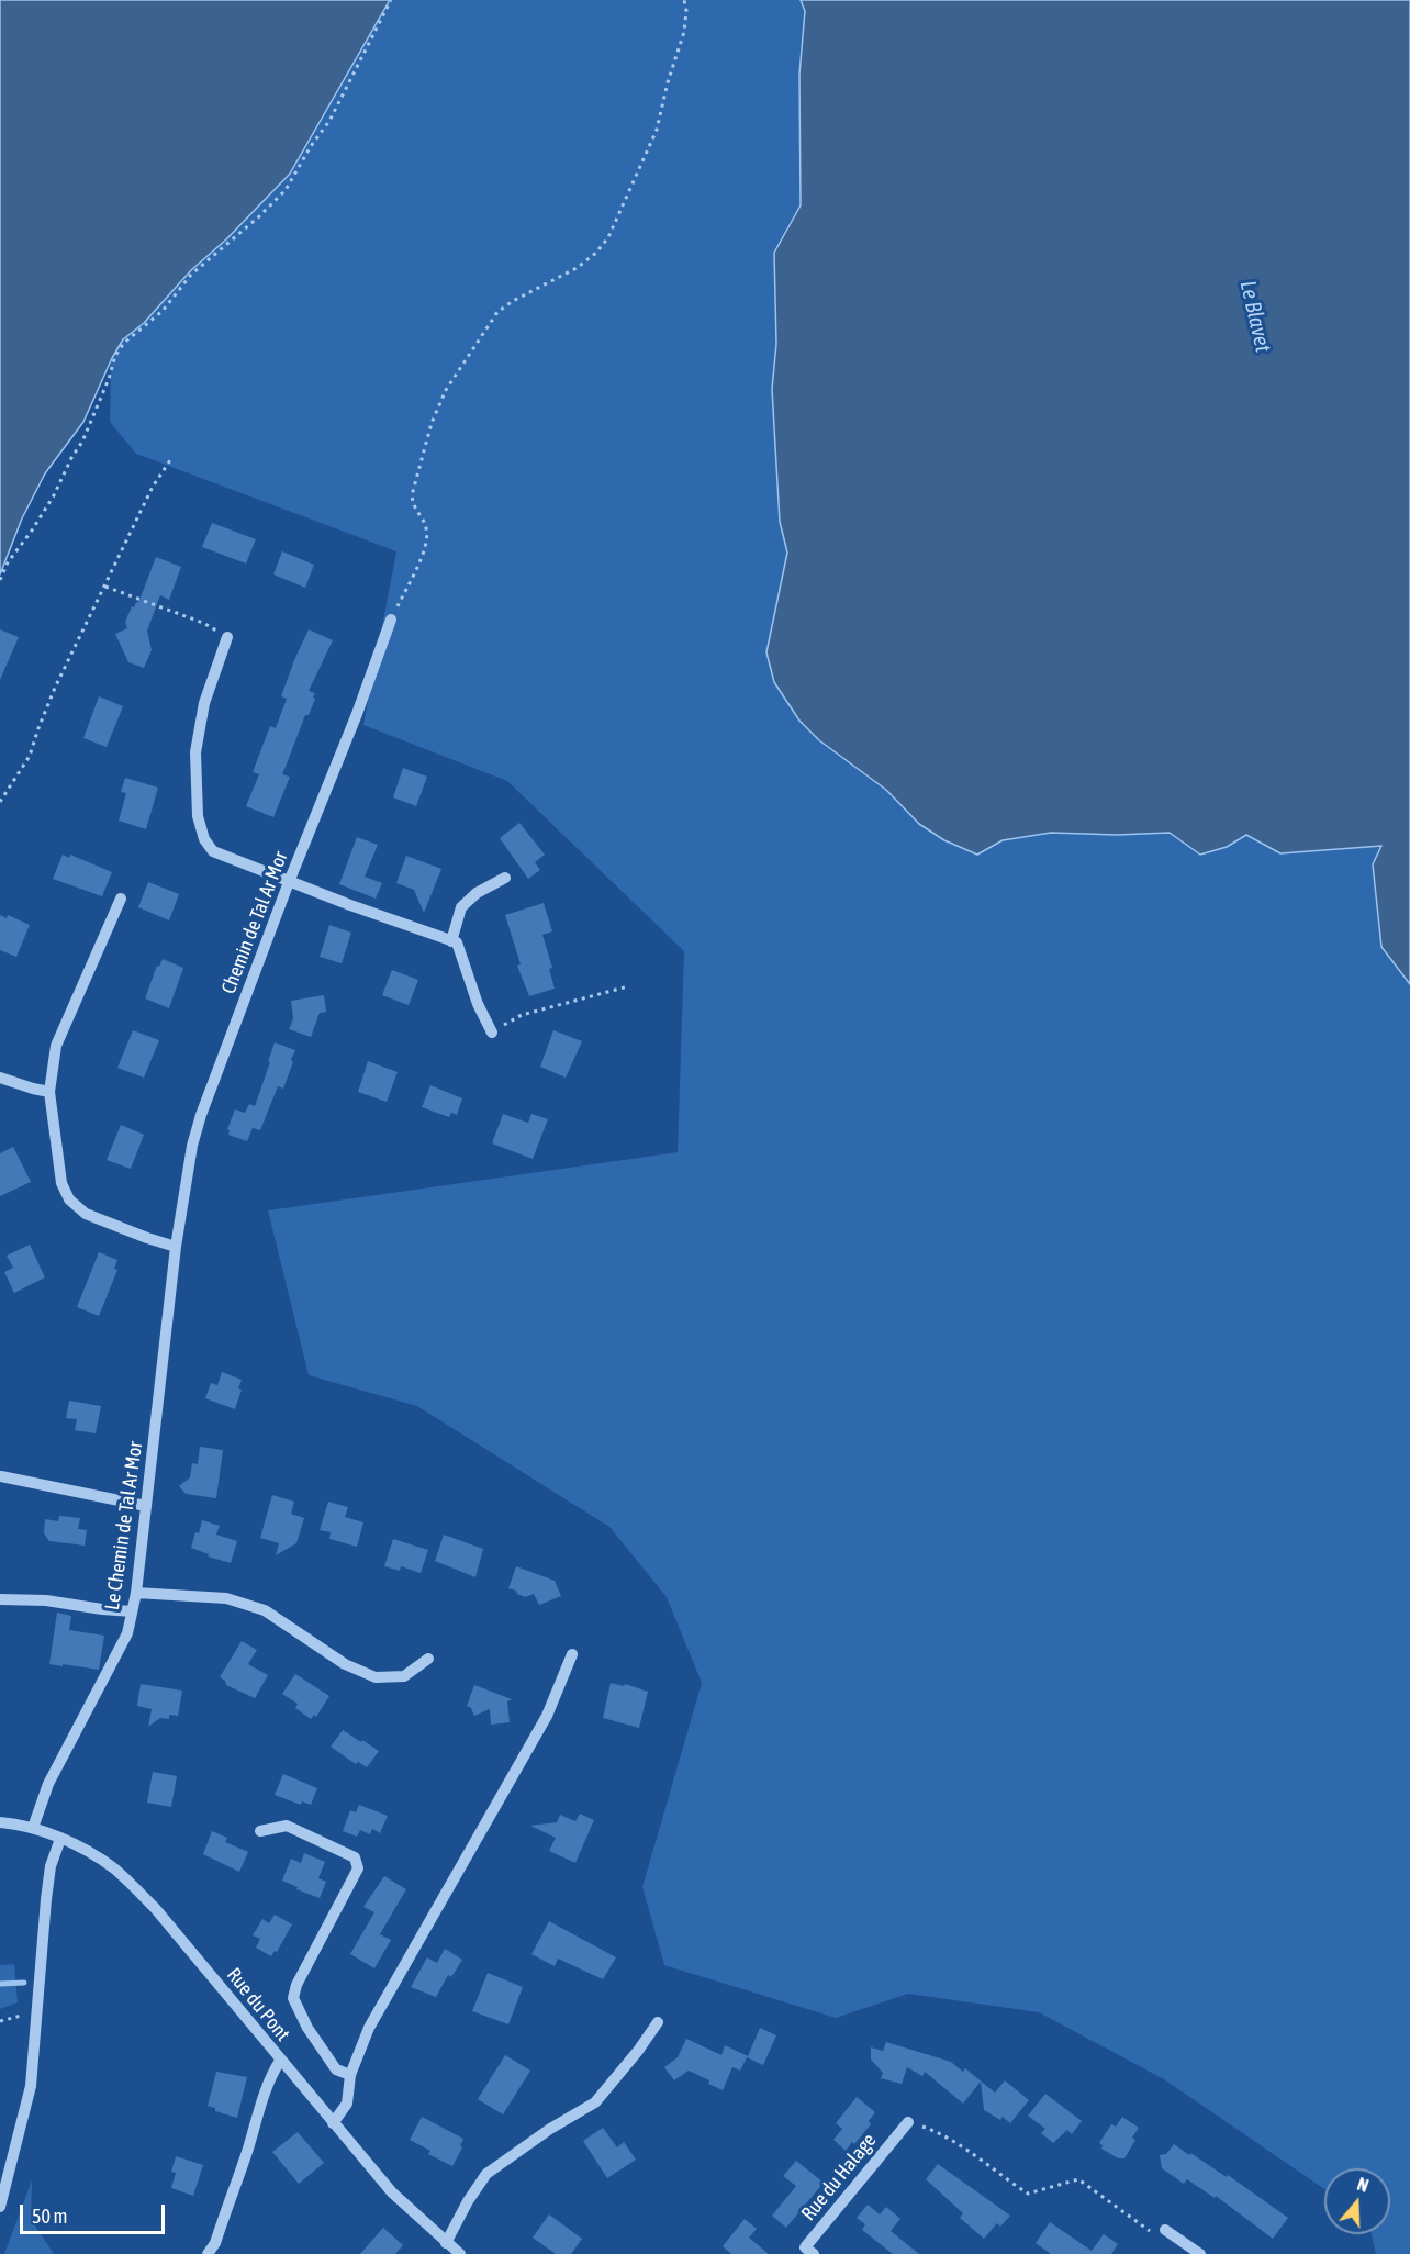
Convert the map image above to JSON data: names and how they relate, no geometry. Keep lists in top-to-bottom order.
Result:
{
  "streets": {
    "street": [
      "Chemin de Tal Ar Mor",
      "Le Chemin de Tal Ar Mor",
      "Rue du Pont",
      "Rue du Halage"
    ]
  },
  "crossings": [
    ["Chemin de Tal Ar Mor", "Le Chemin de Tal Ar Mor"],
    ["Le Chemin de Tal Ar Mor", "Rue du Pont"]
  ],
  "water": ["Le Blavet"],
  "scale_bar": "50 m",
  "north": "top"
}
